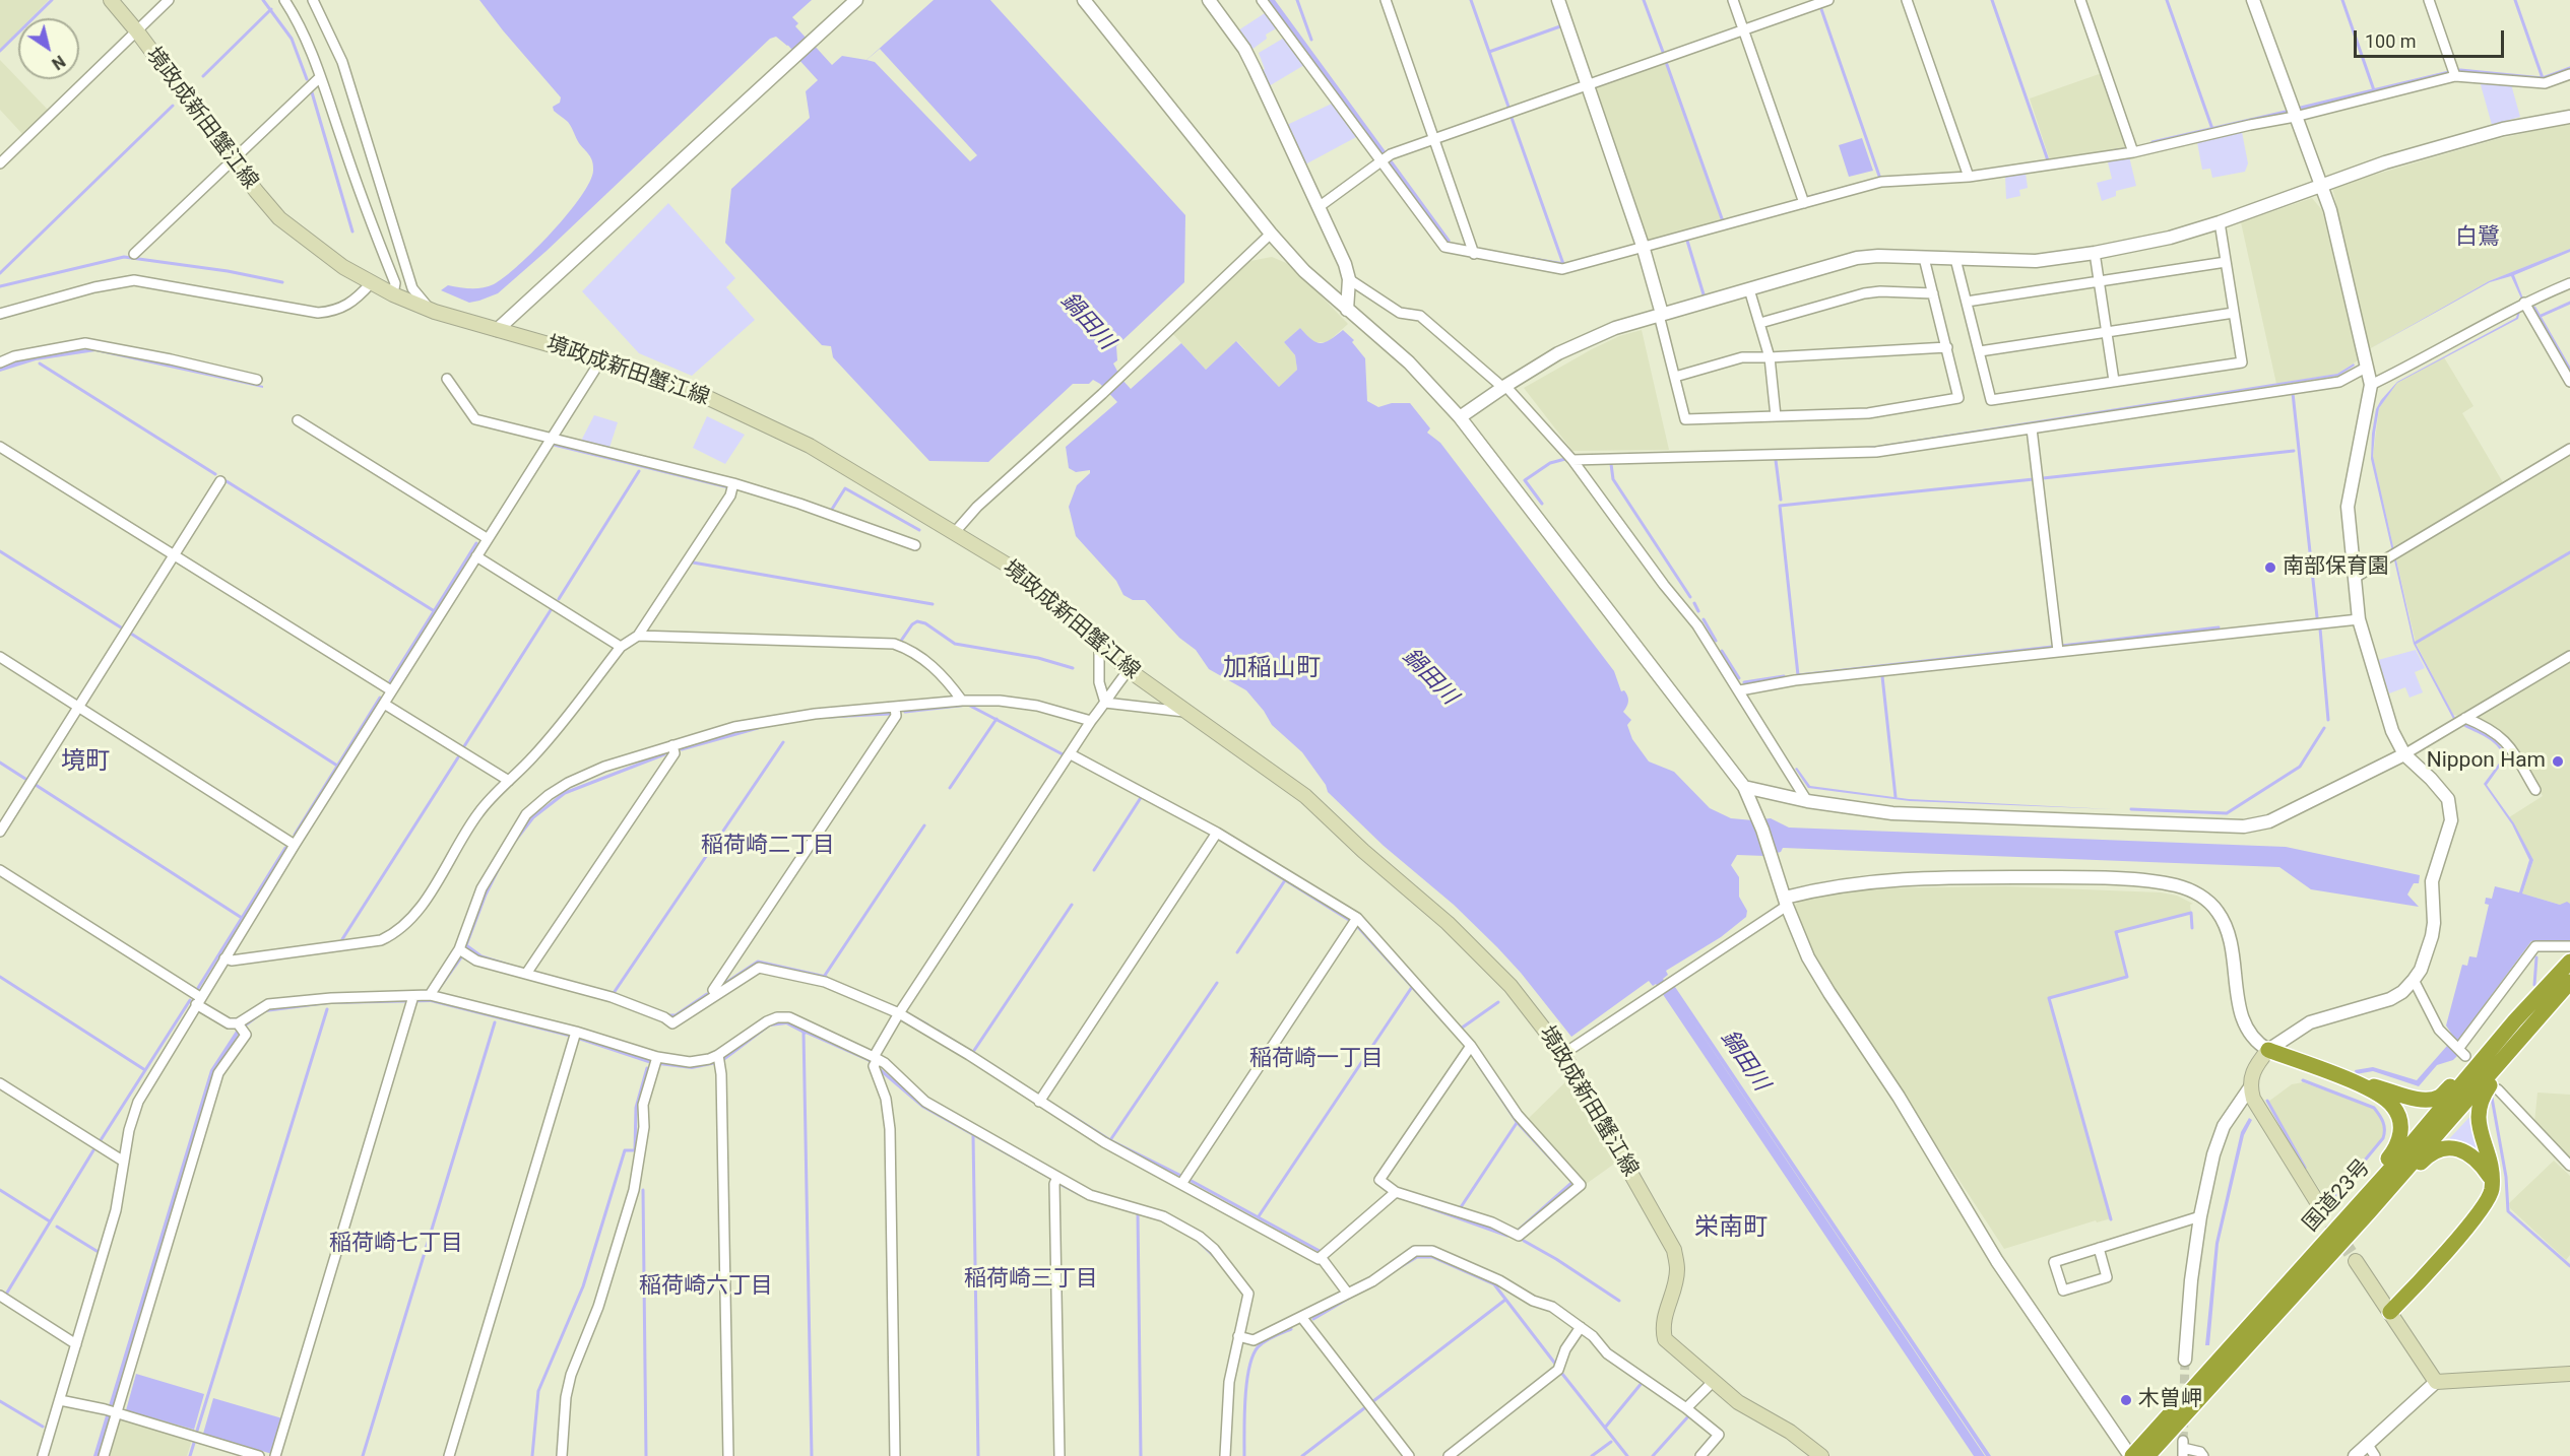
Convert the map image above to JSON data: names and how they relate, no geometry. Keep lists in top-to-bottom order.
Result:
{
  "streets": {
    "highway": ["国道23号"],
    "main road": ["境政成新田蟹江線"]
  },
  "districts": [
    "白鷺",
    "加稲山町",
    "境町",
    "稲荷崎二丁目",
    "稲荷崎一丁目",
    "栄南町",
    "稲荷崎七丁目",
    "稲荷崎三丁目",
    "稲荷崎六丁目"
  ],
  "water": ["鍋田川"],
  "places": ["南部保育園", "Nippon Ham", "木曽岬"],
  "scale_bar": "100 m",
  "north": "bottom right"
}
